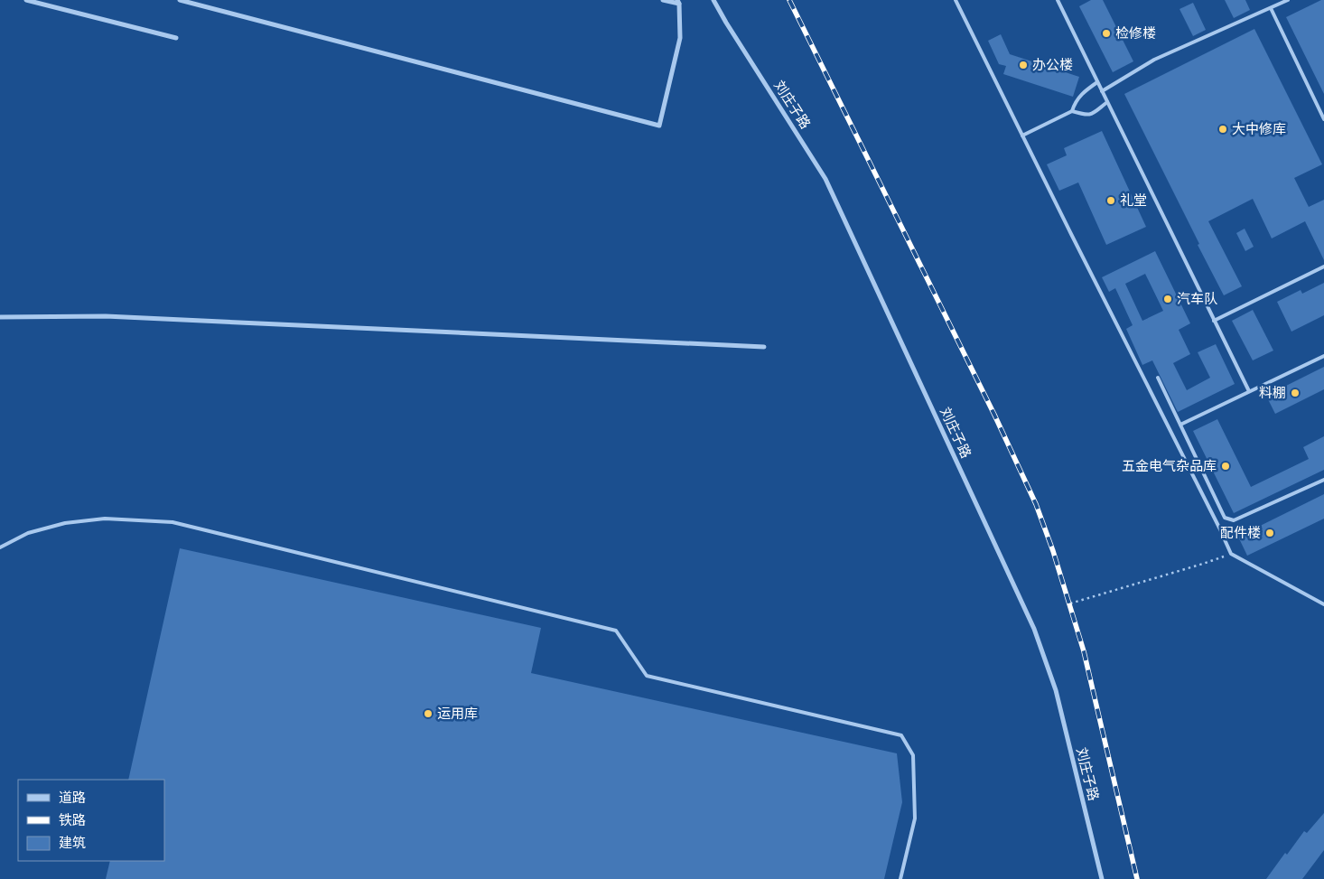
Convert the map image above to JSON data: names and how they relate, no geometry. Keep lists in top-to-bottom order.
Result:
{
  "streets": {
    "street": ["刘庄子路"]
  },
  "places": [
    "检修楼",
    "办公楼",
    "大中修库",
    "礼堂",
    "汽车队",
    "料棚",
    "五金电气杂品库",
    "配件楼",
    "运用库"
  ],
  "legend": ["道路", "铁路", "建筑"]
}
